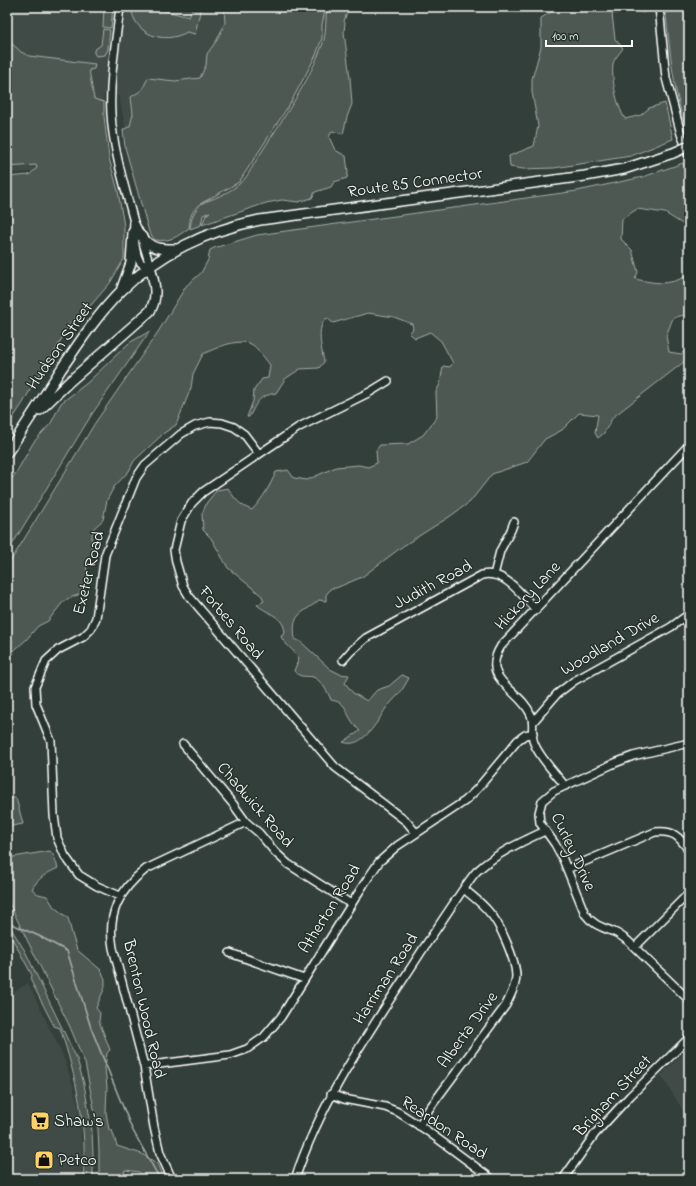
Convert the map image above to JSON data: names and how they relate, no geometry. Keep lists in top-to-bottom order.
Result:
{
  "streets": {
    "main road": ["Route 85 Connector", "Hudson Street"],
    "street": [
      "Exeter Road",
      "Judith Road",
      "Hickory Lane",
      "Forbes Road",
      "Woodland Drive",
      "Chadwick Road",
      "Curley Drive",
      "Atherton Road",
      "Harriman Road",
      "Brenton Wood Road",
      "Alberta Drive",
      "Brigham Street",
      "Reardon Road"
    ]
  },
  "crossings": [
    ["Route 85 Connector", "Hudson Street"],
    ["Exeter Road", "Forbes Road"],
    ["Exeter Road", "Brenton Wood Road"],
    ["Judith Road", "Hickory Lane"],
    ["Hickory Lane", "Woodland Drive"],
    ["Forbes Road", "Atherton Road"],
    ["Chadwick Road", "Atherton Road"],
    ["Chadwick Road", "Brenton Wood Road"],
    ["Curley Drive", "Harriman Road"],
    ["Atherton Road", "Brenton Wood Road"],
    ["Harriman Road", "Alberta Drive"],
    ["Harriman Road", "Reardon Road"],
    ["Alberta Drive", "Reardon Road"]
  ],
  "places": {
    "supermarket": ["Shaw's"],
    "shop": ["Petco"]
  },
  "scale_bar": "100 m"
}
